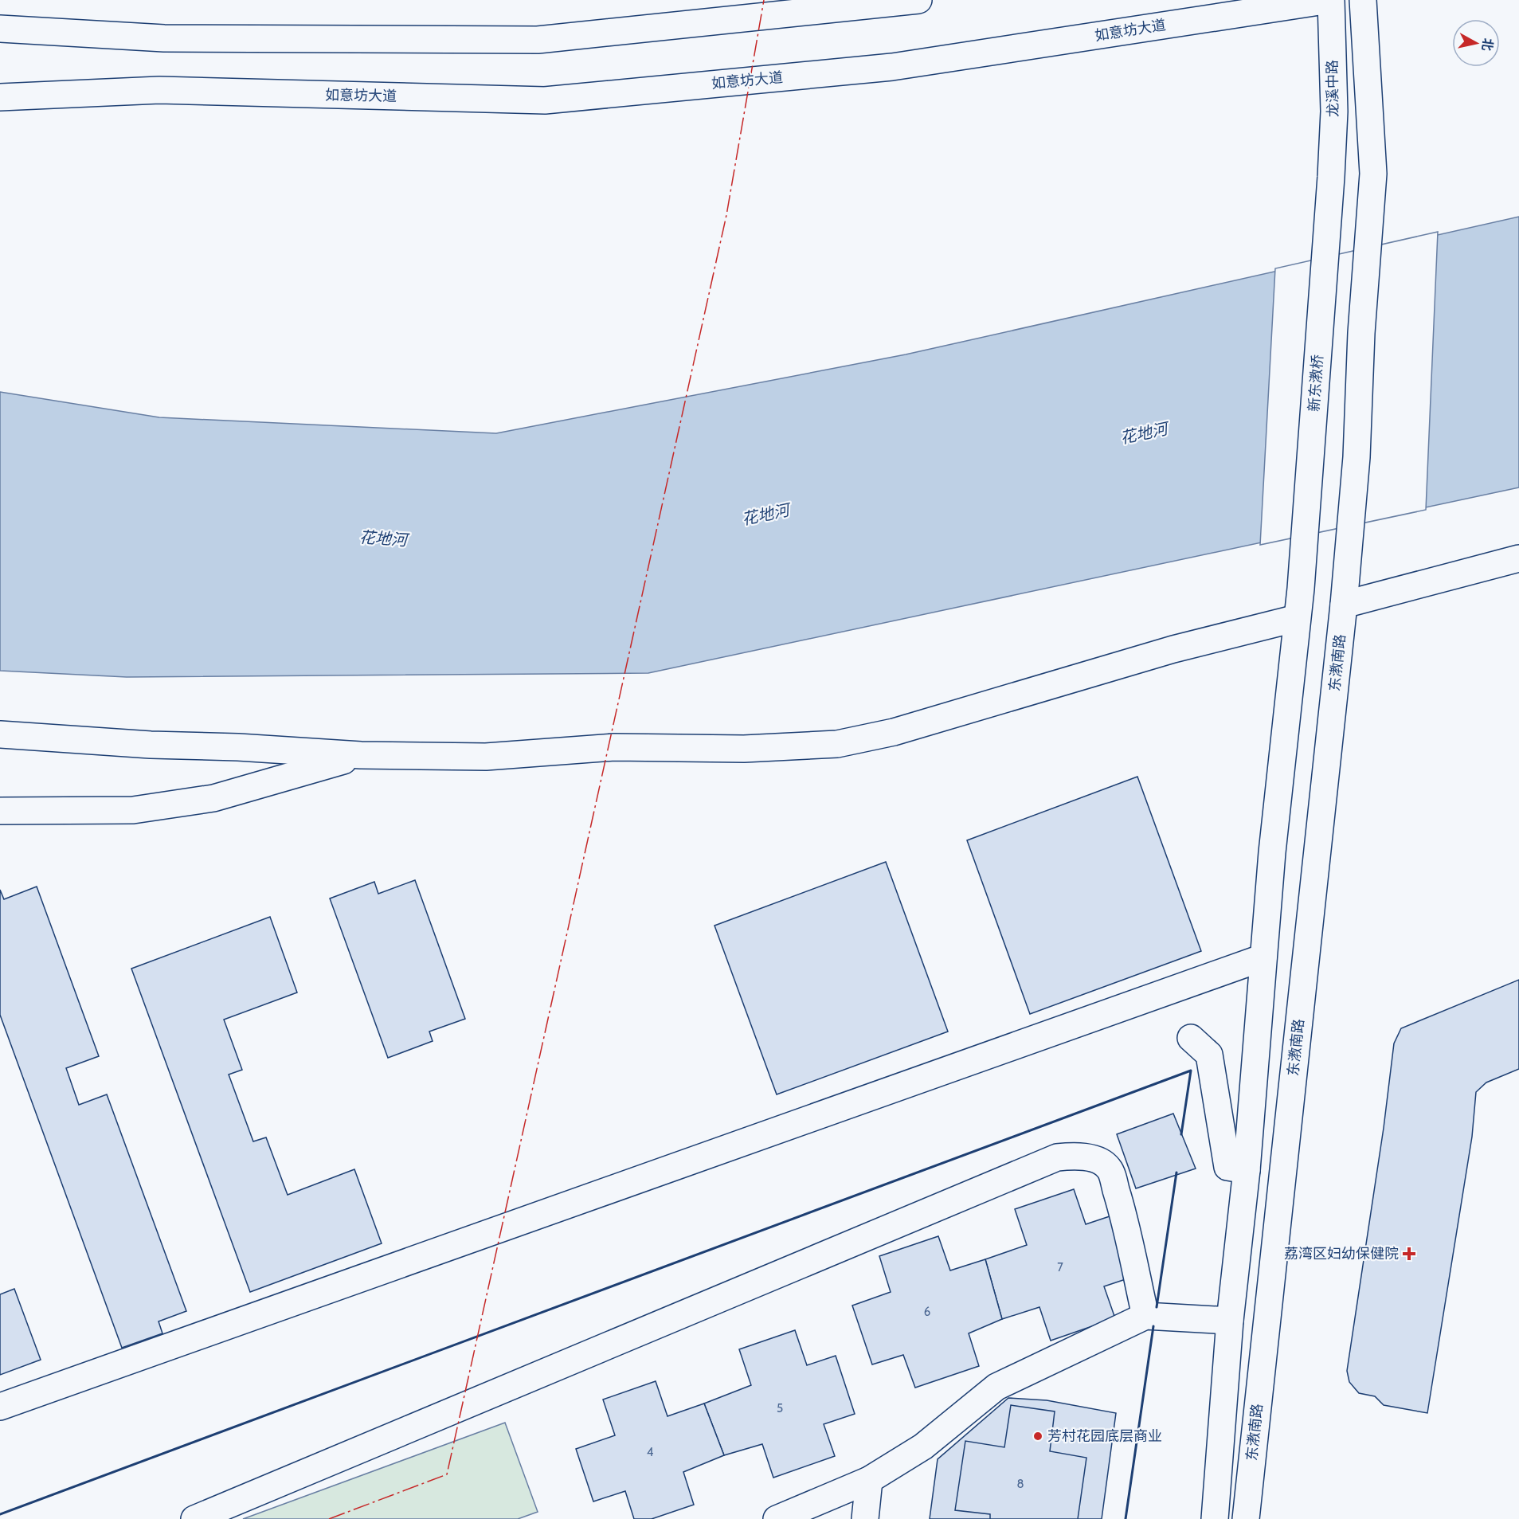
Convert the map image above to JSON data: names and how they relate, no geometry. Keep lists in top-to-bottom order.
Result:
{
  "streets": {
    "street": [
      "如意坊大道",
      "龙溪中路",
      "新东漖桥",
      "东漖南路"
    ]
  },
  "crossings": [
    ["如意坊大道", "龙溪中路"],
    ["龙溪中路", "新东漖桥"]
  ],
  "water": ["花地河"],
  "places": {
    "health": ["荔湾区妇幼保健院"],
    "other": ["芳村花园底层商业"]
  },
  "house_numbers": [
    "7",
    "6",
    "5",
    "4",
    "8"
  ],
  "north": "right"
}
